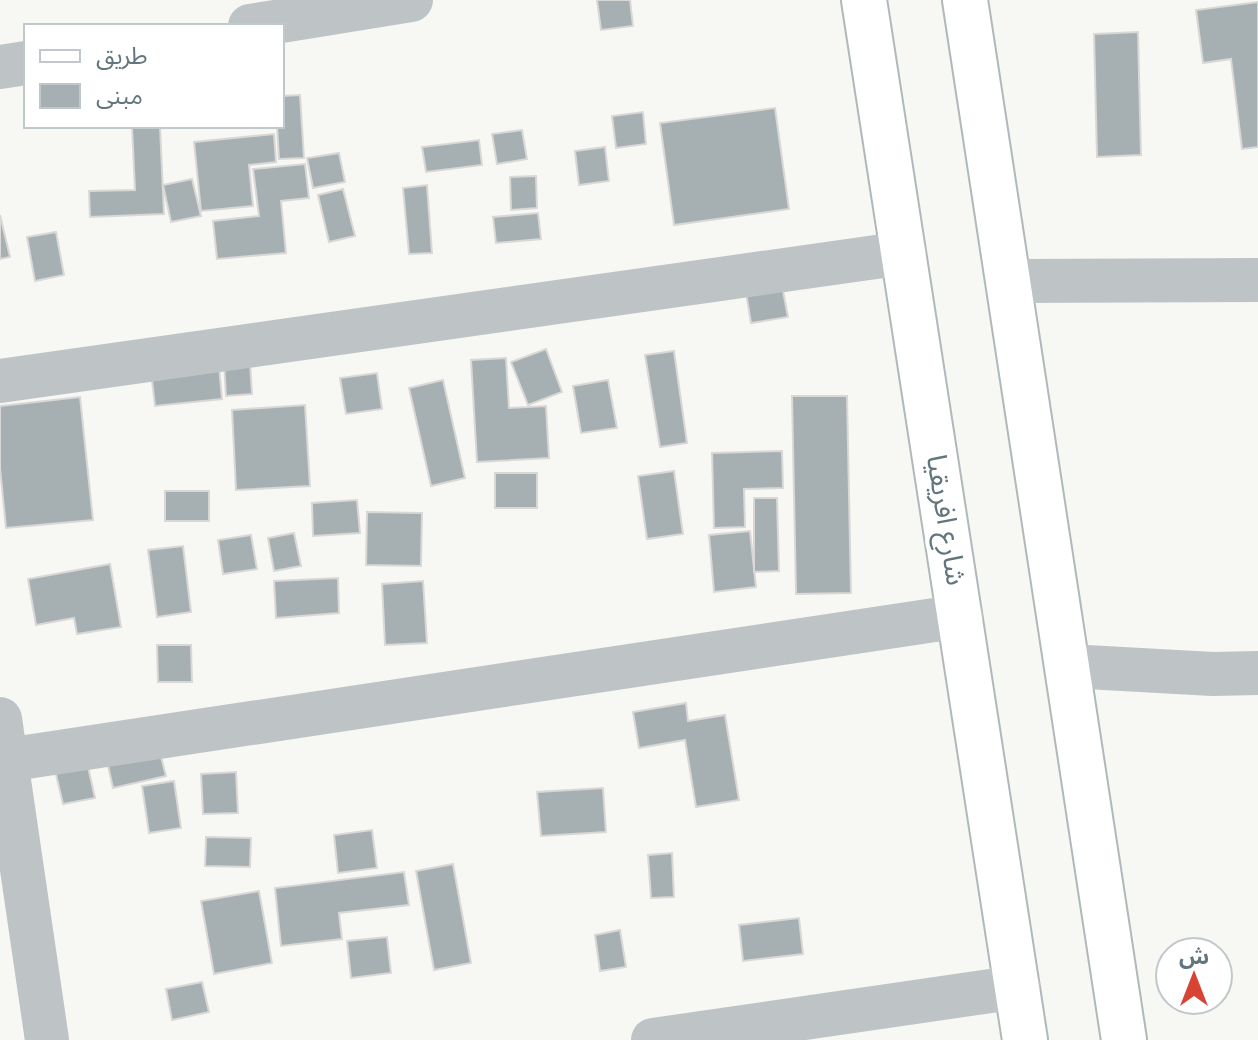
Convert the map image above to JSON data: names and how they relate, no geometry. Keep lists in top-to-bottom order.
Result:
{
  "streets": {
    "street": ["شارع افريقيا"]
  },
  "legend": ["طريق", "مبنى"],
  "north": "top"
}
